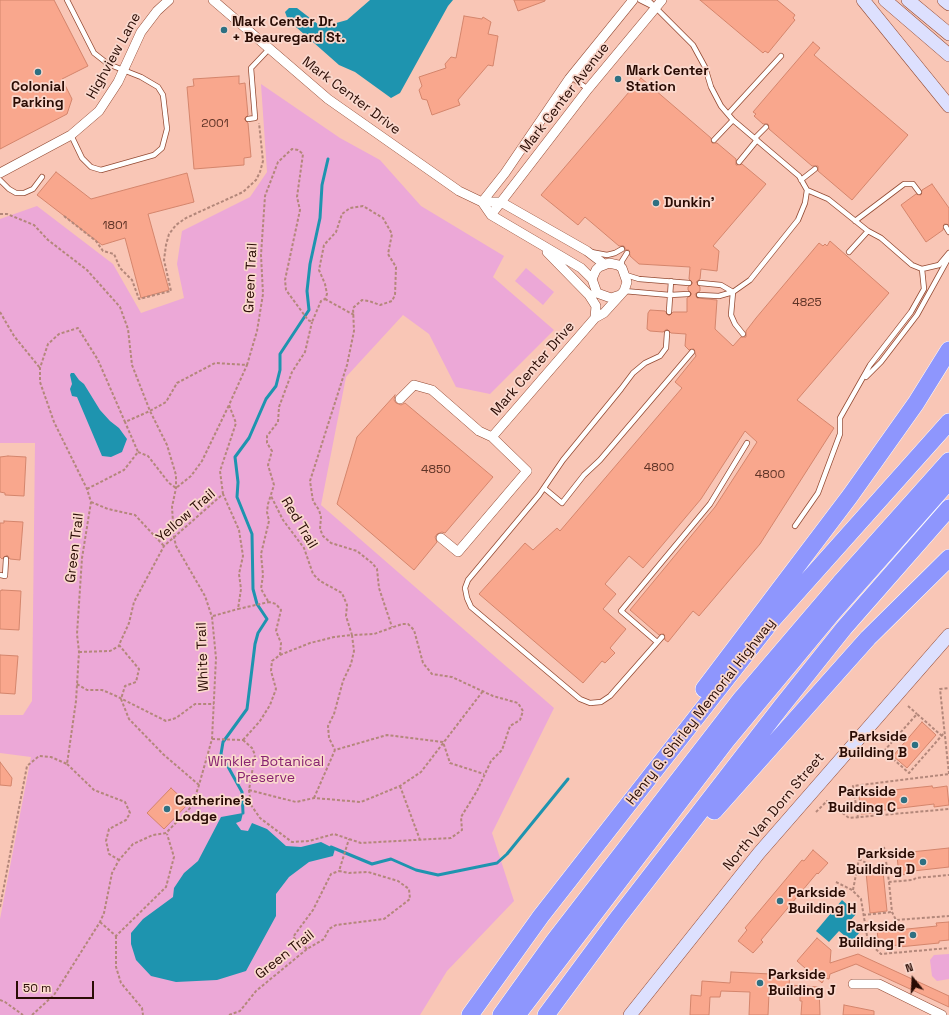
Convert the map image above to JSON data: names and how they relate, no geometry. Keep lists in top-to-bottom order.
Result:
{
  "streets": {
    "highway": ["Henry G. Shirley Memorial Highway"],
    "main road": ["North Van Dorn Street"],
    "street": ["Highview Lane", "Mark Center Drive", "Mark Center Avenue"],
    "path": [
      "Green Trail",
      "Yellow Trail",
      "Red Trail",
      "White Trail"
    ]
  },
  "crossings": [
    ["Mark Center Drive", "Mark Center Avenue"],
    ["Yellow Trail", "White Trail"]
  ],
  "parks": ["Winkler Botanical Preserve"],
  "places": [
    "Mark Center Dr. + Beauregard St.",
    "Colonial Parking",
    "Mark Center Station",
    "Dunkin'",
    "Parkside Building B",
    "Parkside Building C",
    "Catherine's Lodge",
    "Parkside Building D",
    "Parkside Building H",
    "Parkside Building F",
    "Parkside Building J"
  ],
  "house_numbers": [
    "2001",
    "1801",
    "4825",
    "4800",
    "4850",
    "4800"
  ],
  "scale_bar": "50 m",
  "north": "top"
}
